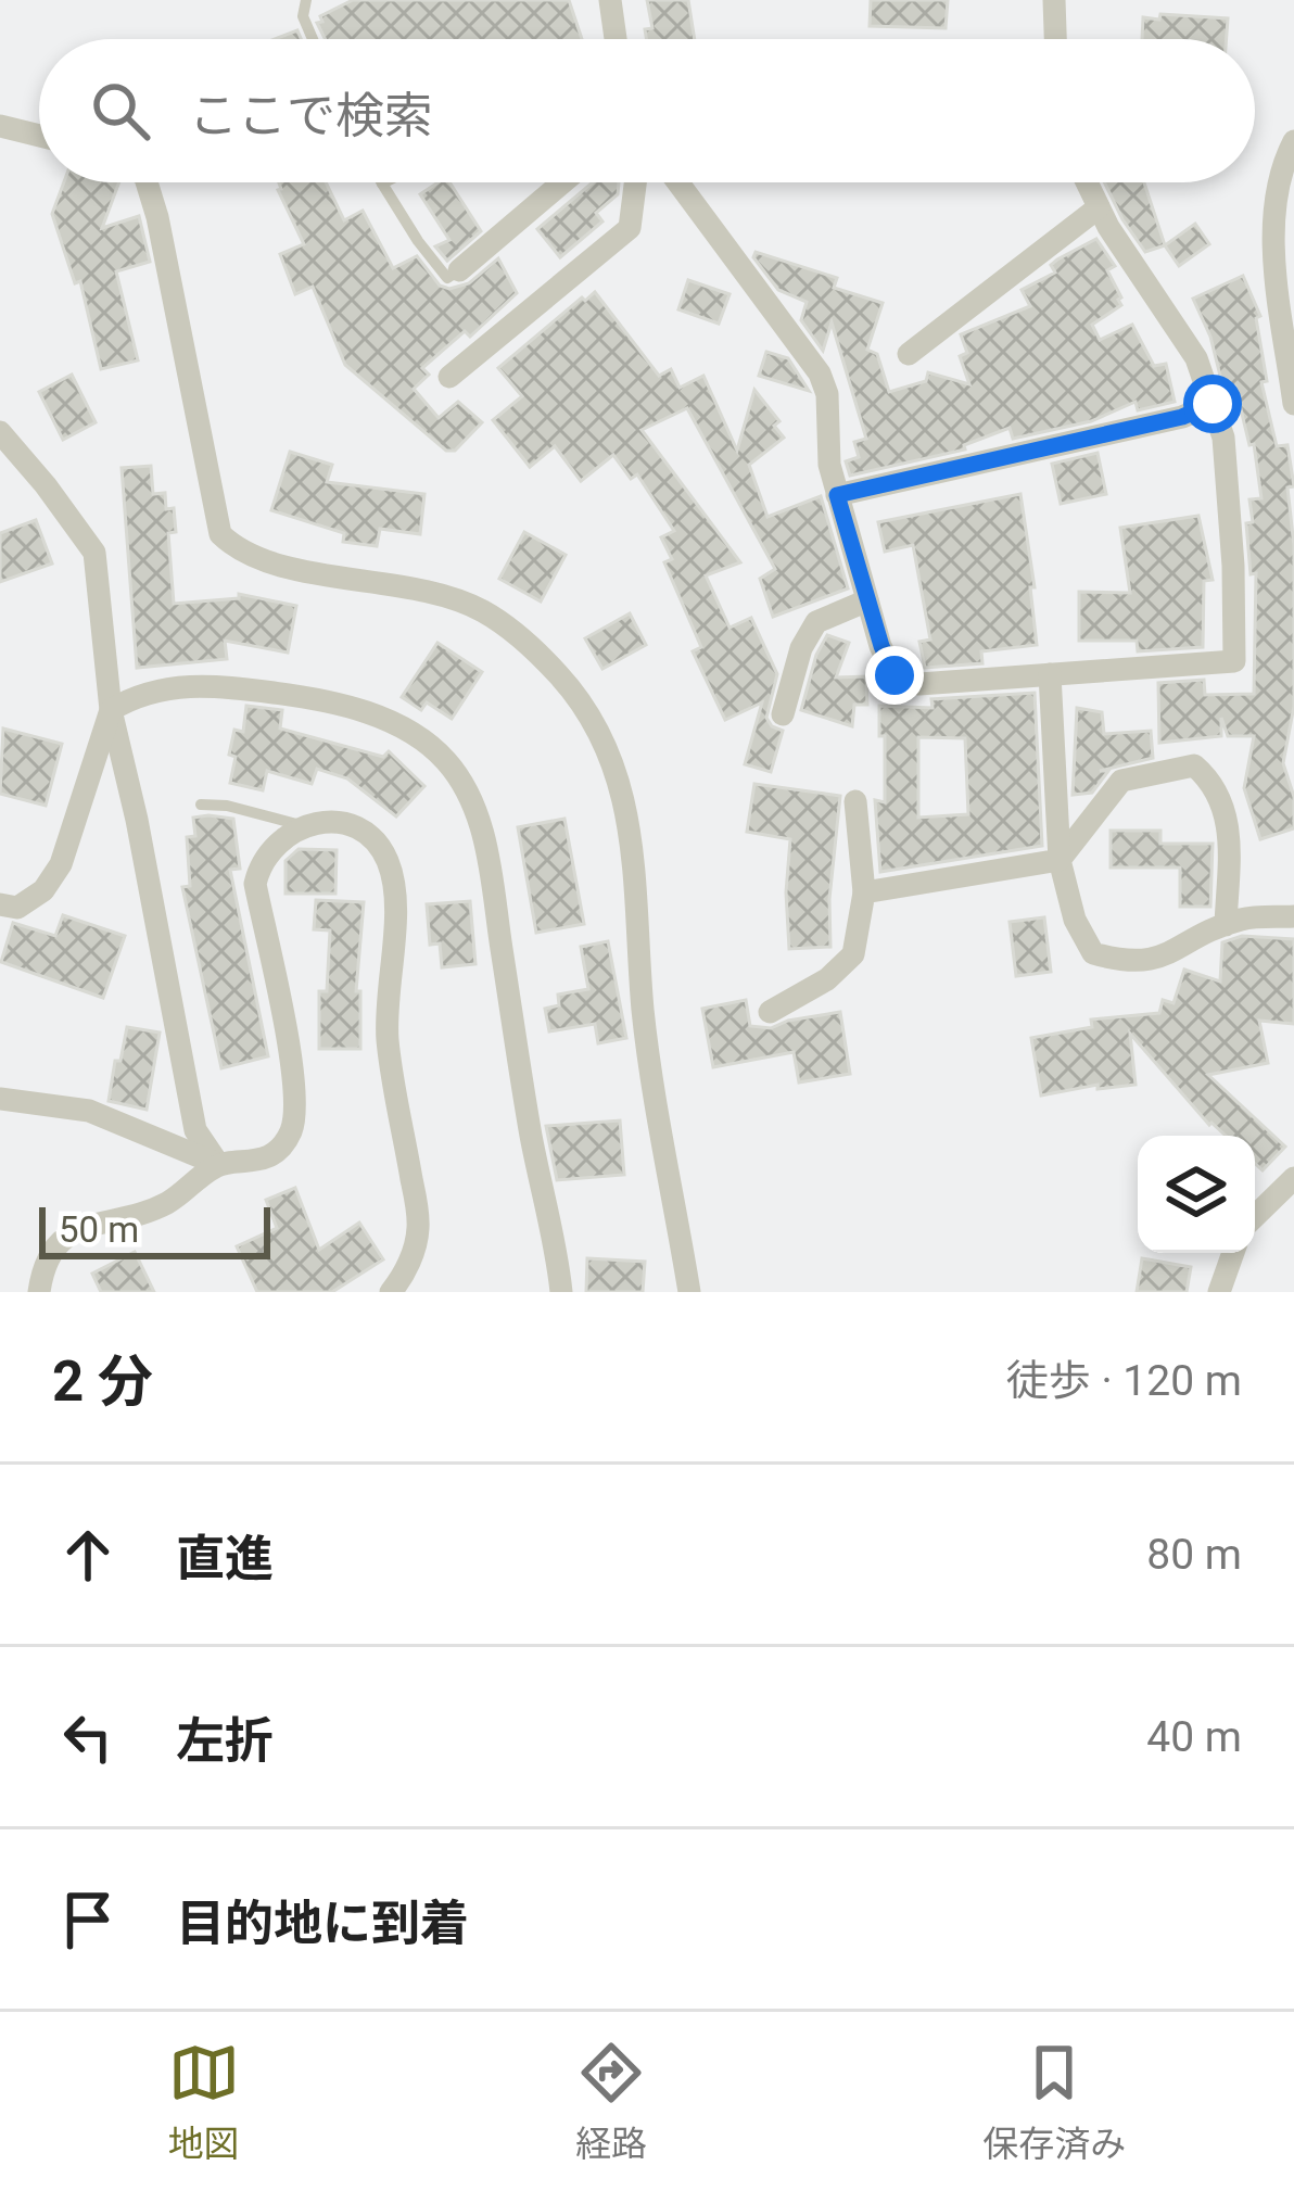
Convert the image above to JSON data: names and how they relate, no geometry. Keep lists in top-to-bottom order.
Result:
{
  "scale_bar": "50 m",
  "page": {
    "search": "ここで検索",
    "scale": "50 m",
    "heading": ["2 分", "徒歩 · 120 m"],
    "list": [
      ["直進", "80 m"],
      ["左折", "40 m"],
      "目的地に到着"
    ],
    "nav": ["地図", "経路", "保存済み"]
  }
}
